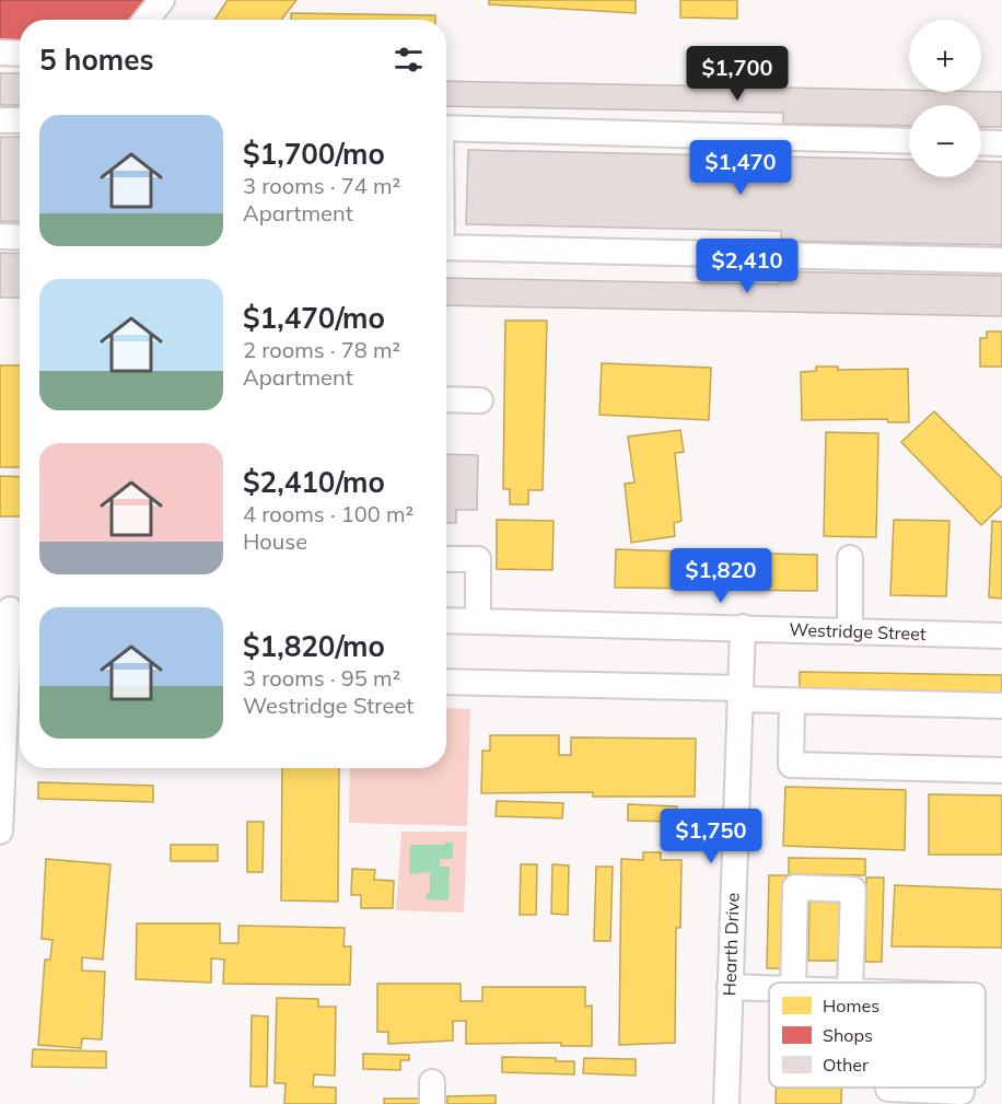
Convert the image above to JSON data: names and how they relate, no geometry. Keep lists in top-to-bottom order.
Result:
{
  "streets": {
    "street": ["Westridge Street", "Hearth Drive"]
  },
  "crossings": [
    ["Westridge Street", "Hearth Drive"]
  ],
  "legend": ["Homes", "Shops", "Other"],
  "page": {
    "map_buttons": ["+", "−"],
    "heading": "5 homes",
    "price": [
      "$1,700",
      "$1,470",
      "$2,410",
      "$1,820",
      "$1,750"
    ],
    "list": [
      {
        "name": "$1,700/mo",
        "note": "3 rooms · 74 m² · Apartment"
      },
      {
        "name": "$1,470/mo",
        "note": "2 rooms · 78 m² · Apartment"
      },
      {
        "name": "$2,410/mo",
        "note": "4 rooms · 100 m² · House"
      },
      {
        "name": "$1,820/mo",
        "note": "3 rooms · 95 m² · Westridge Street"
      }
    ]
  }
}
